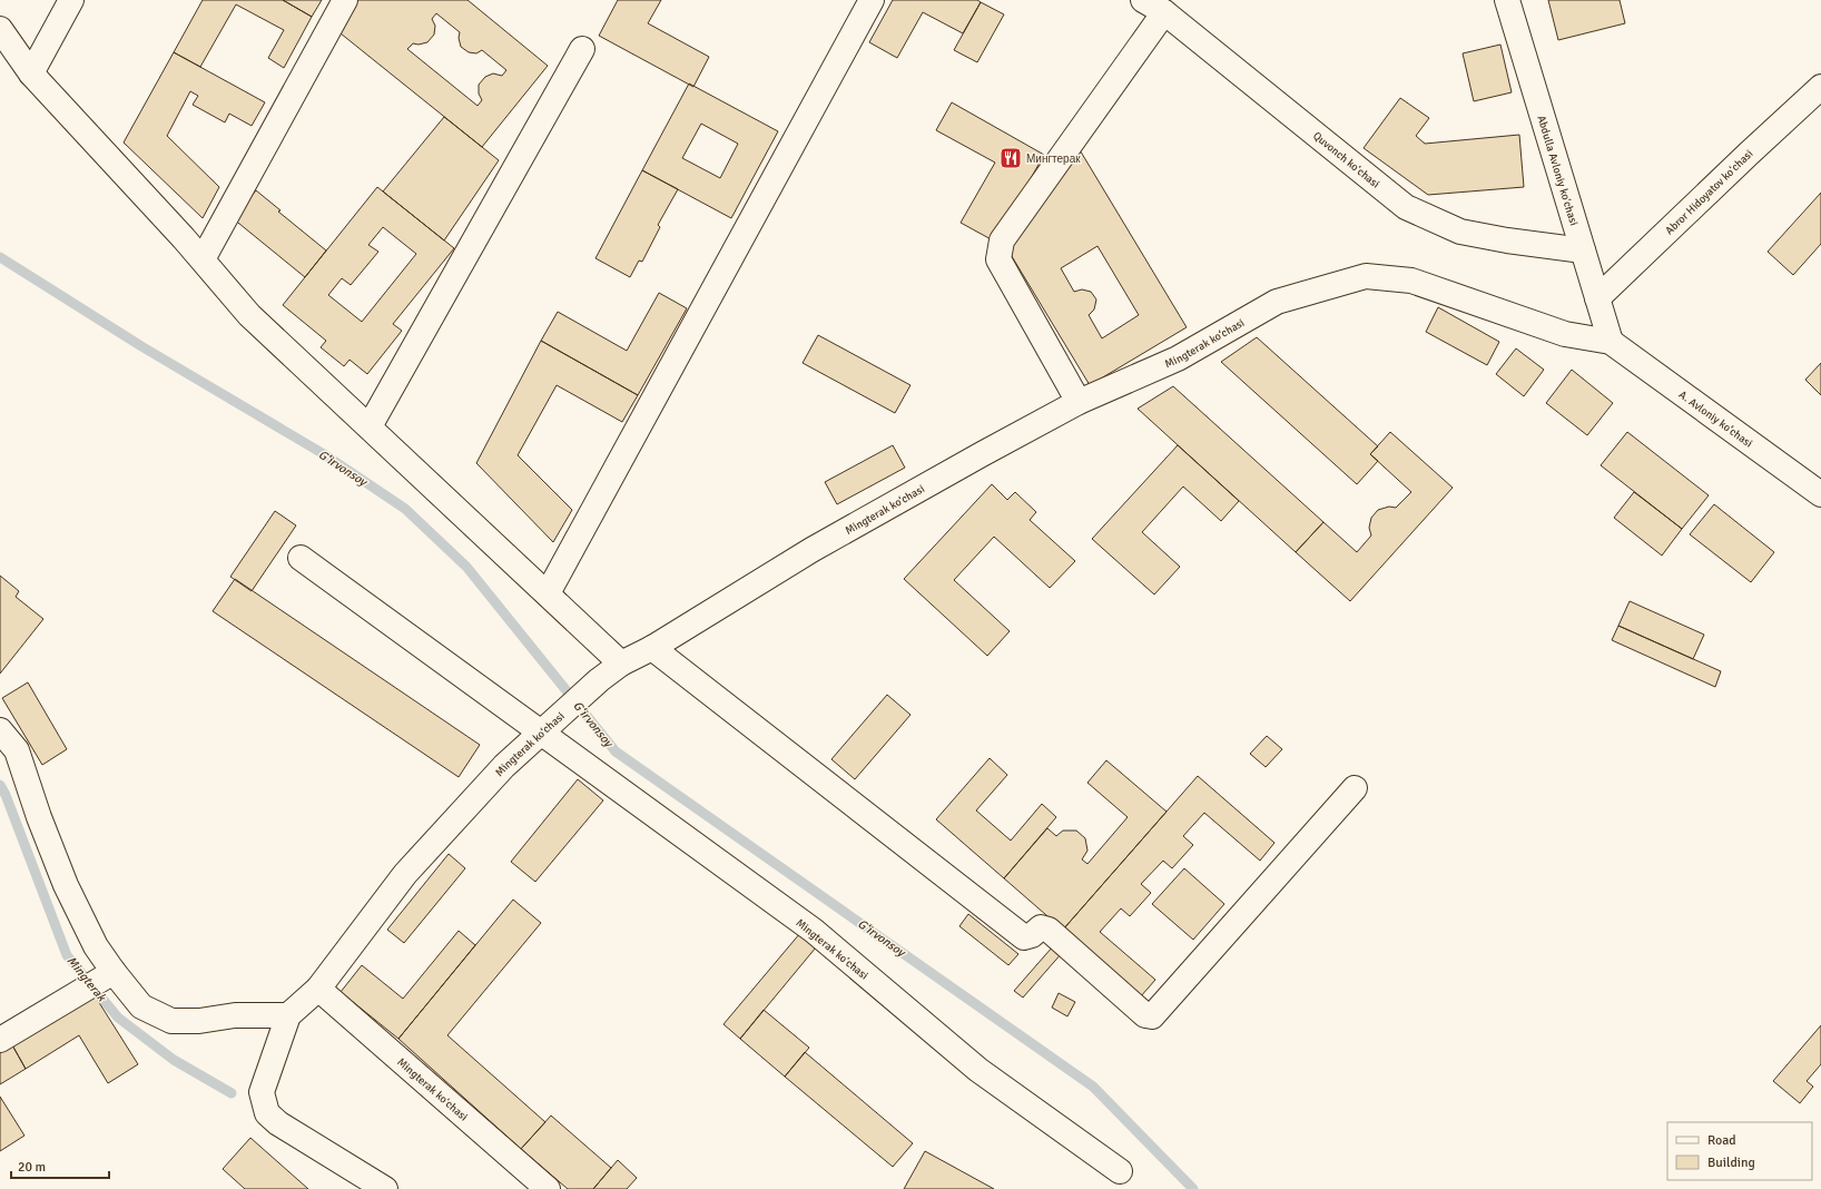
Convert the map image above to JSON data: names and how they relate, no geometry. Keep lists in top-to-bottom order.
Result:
{
  "streets": {
    "street": [
      "Quvonch koʻchasi",
      "Abdulla Avloniy koʻchasi",
      "Abror Hidoyatov koʻchasi",
      "Mingterak ko‘chasi",
      "A. Avloniy ko‘chasi",
      "Mingterak koʻchasi"
    ]
  },
  "crossings": [
    ["Quvonch koʻchasi", "Abdulla Avloniy koʻchasi"],
    ["Abdulla Avloniy koʻchasi", "Abror Hidoyatov koʻchasi"],
    ["Abdulla Avloniy koʻchasi", "Mingterak ko‘chasi"],
    ["Abdulla Avloniy koʻchasi", "A. Avloniy ko‘chasi"],
    ["Mingterak ko‘chasi", "A. Avloniy ko‘chasi"],
    ["Mingterak ko‘chasi", "Mingterak koʻchasi"]
  ],
  "water": ["G‘irvonsoy", "Mingterak"],
  "places": {
    "restaurant": ["Мингтерак"]
  },
  "legend": ["Road", "Building"],
  "scale_bar": "20 m"
}
